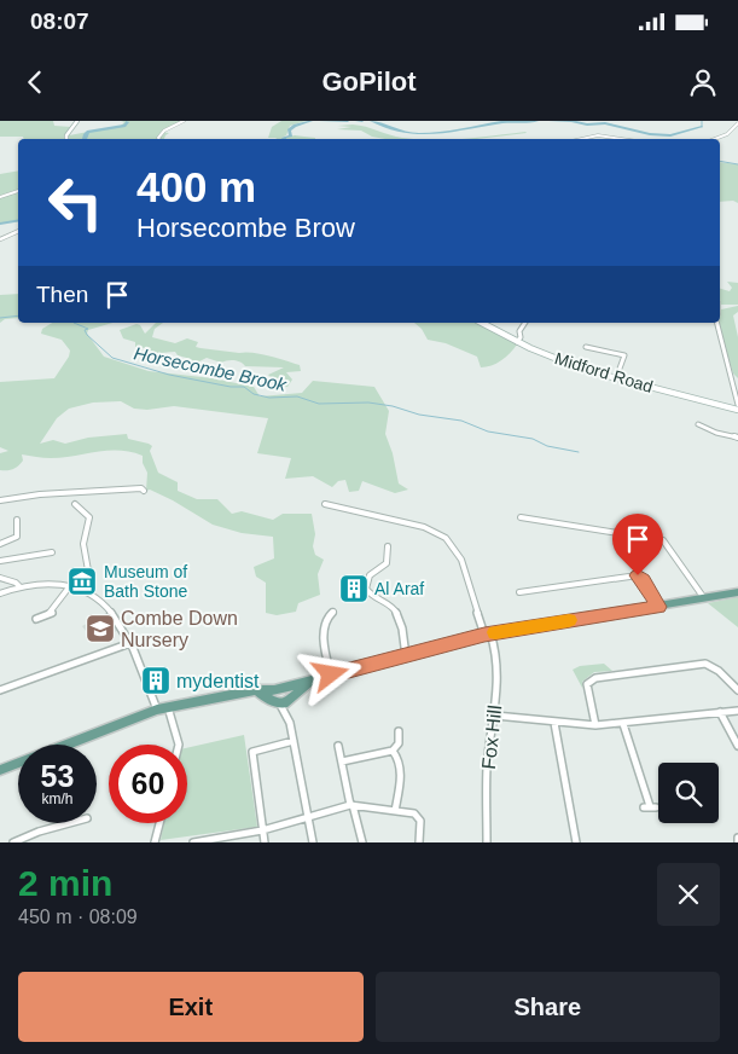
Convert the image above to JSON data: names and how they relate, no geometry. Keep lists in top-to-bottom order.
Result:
{
  "streets": {
    "main road": ["Midford Road"],
    "street": ["Fox Hill"]
  },
  "water": ["Horsecombe Brook"],
  "places": {
    "museum": ["Museum of Bath Stone"],
    "building": ["Al Araf", "mydentist"],
    "school or university": ["Combe Down Nursery"]
  },
  "page": {
    "status": "08:07",
    "header": "GoPilot",
    "turn": ["400 m", "Horsecombe Brow"],
    "then": "Then",
    "speed": "53 km/h",
    "limit": "60",
    "heading": ["2 min", "450 m · 08:09"],
    "buttons": ["Exit", "Share"]
  }
}
